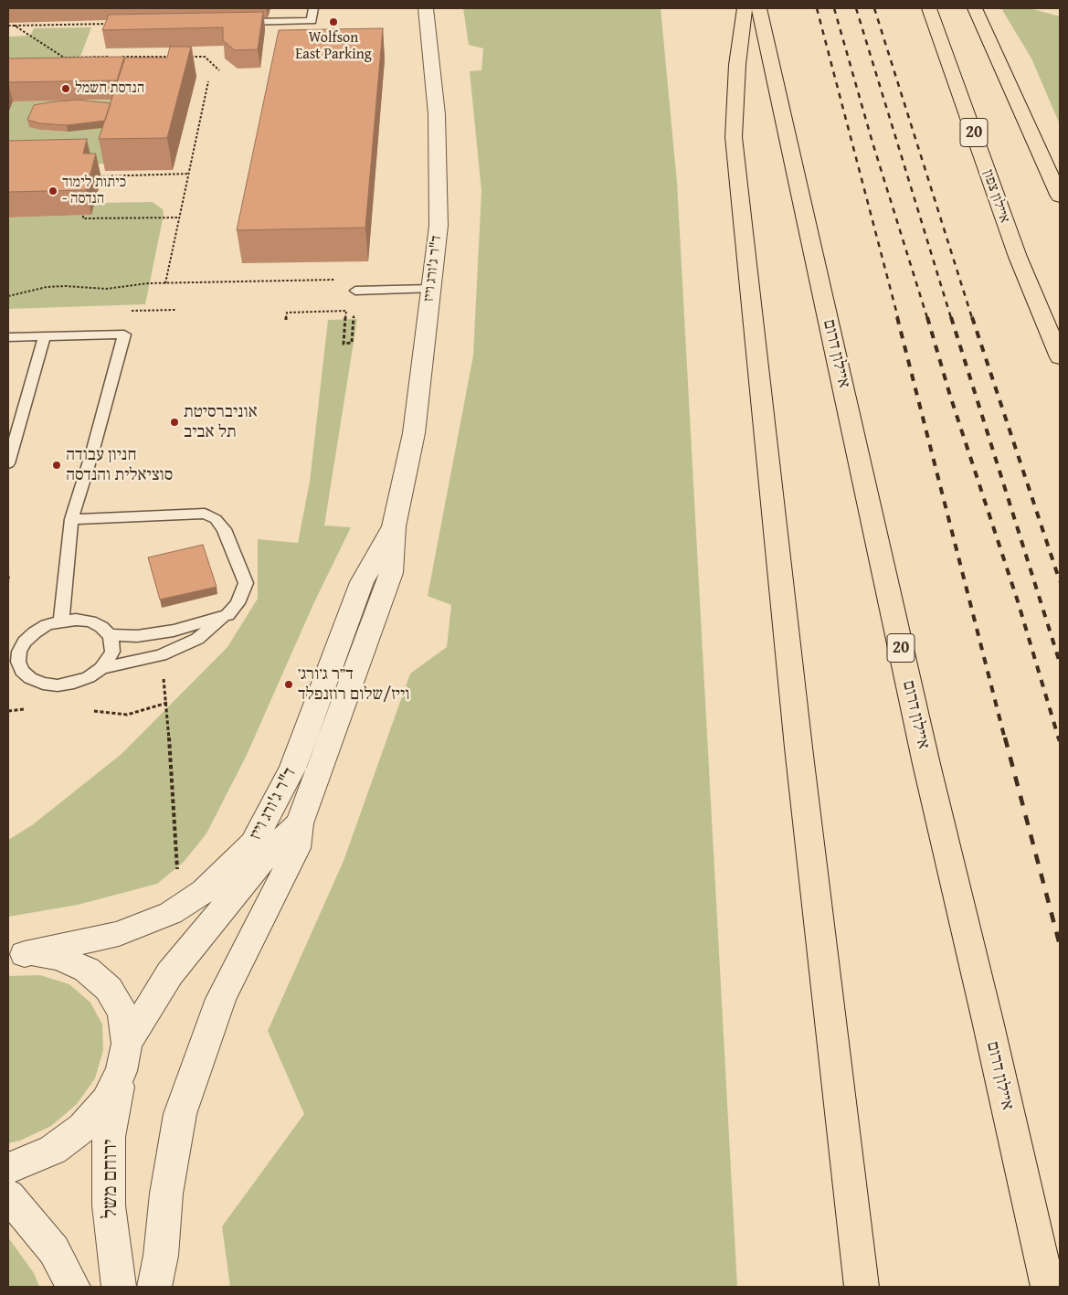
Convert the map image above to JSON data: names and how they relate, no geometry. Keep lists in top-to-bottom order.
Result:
{
  "streets": {
    "highway": ["20", "איילון צפון", "איילון דרום"],
    "street": ["ד\"ר ג'ורג וייז", "ירוחם משל"]
  },
  "crossings": [
    ["ד\"ר ג'ורג וייז", "ירוחם משל"]
  ],
  "places": [
    "Wolfson East Parking",
    "הנדסת חשמל",
    "כיתות לימוד - הנדסה",
    "אוניברסיטת תל אביב",
    "חניון עבודה סוציאלית והנדסה",
    "ד״ר ג׳ורג׳ וייז/שלום רוזנפלד"
  ]
}
